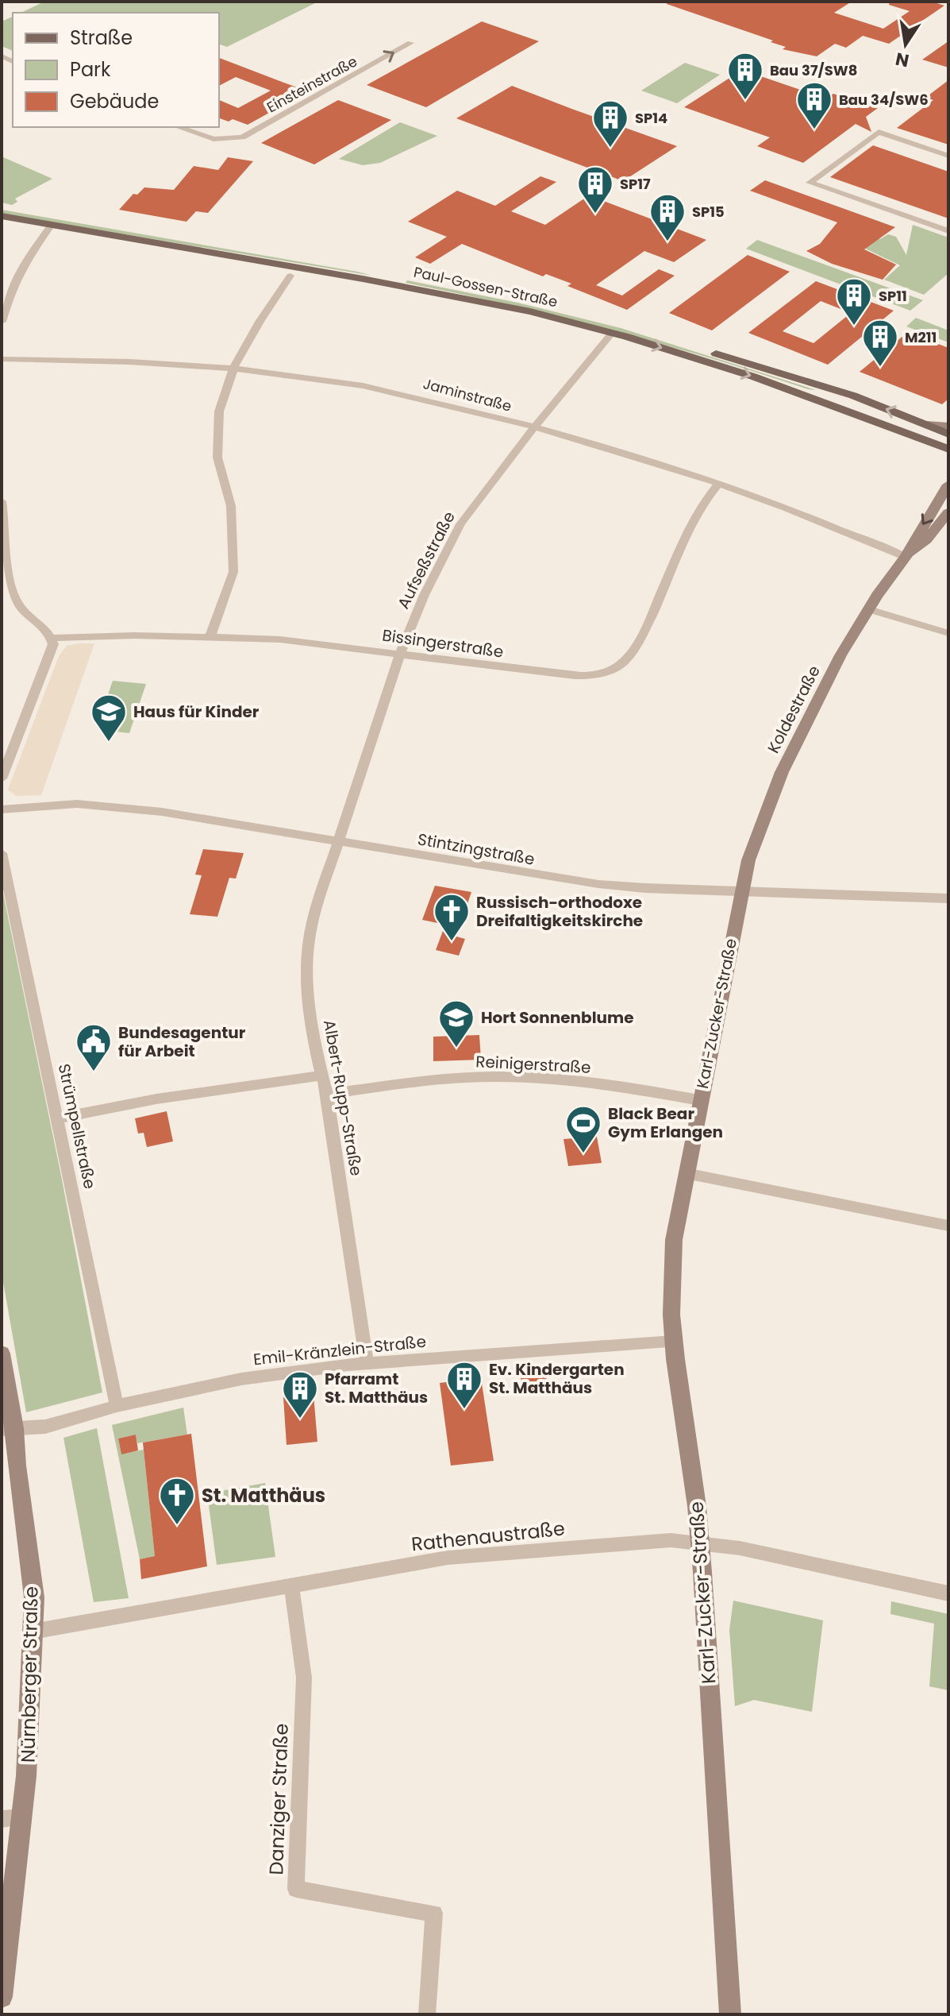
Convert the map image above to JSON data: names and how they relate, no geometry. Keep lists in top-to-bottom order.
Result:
{
  "streets": {
    "main road": ["Paul-Gossen-Straße"],
    "street": [
      "Einsteinstraße",
      "Jaminstraße",
      "Aufseßstraße",
      "Bissingerstraße",
      "Koldestraße",
      "Stintzingstraße",
      "Karl-Zucker-Straße",
      "Reinigerstraße",
      "Albert-Rupp-Straße",
      "Strümpellstraße",
      "Emil-Kränzlein-Straße",
      "Rathenaustraße",
      "Nürnberger Straße",
      "Danziger Straße"
    ]
  },
  "crossings": [
    ["Paul-Gossen-Straße", "Aufseßstraße"],
    ["Jaminstraße", "Aufseßstraße"],
    ["Jaminstraße", "Bissingerstraße"],
    ["Jaminstraße", "Koldestraße"],
    ["Aufseßstraße", "Bissingerstraße"],
    ["Aufseßstraße", "Stintzingstraße"],
    ["Aufseßstraße", "Albert-Rupp-Straße"],
    ["Koldestraße", "Stintzingstraße"],
    ["Koldestraße", "Karl-Zucker-Straße"],
    ["Stintzingstraße", "Karl-Zucker-Straße"],
    ["Stintzingstraße", "Albert-Rupp-Straße"],
    ["Karl-Zucker-Straße", "Reinigerstraße"],
    ["Karl-Zucker-Straße", "Emil-Kränzlein-Straße"],
    ["Karl-Zucker-Straße", "Rathenaustraße"],
    ["Reinigerstraße", "Albert-Rupp-Straße"],
    ["Albert-Rupp-Straße", "Emil-Kränzlein-Straße"],
    ["Strümpellstraße", "Emil-Kränzlein-Straße"],
    ["Emil-Kränzlein-Straße", "Nürnberger Straße"],
    ["Rathenaustraße", "Nürnberger Straße"],
    ["Rathenaustraße", "Danziger Straße"]
  ],
  "one_way": ["Einsteinstraße"],
  "places": {
    "building": [
      "Bau 37/SW8",
      "Bau 34/SW6",
      "SP14",
      "SP17",
      "SP15",
      "SP11",
      "M211",
      "Ev. Kindergarten St. Matthäus",
      "Pfarramt St. Matthäus"
    ],
    "school or university": ["Haus für Kinder", "Hort Sonnenblume"],
    "church": ["Russisch-orthodoxe Dreifaltigkeitskirche", "St. Matthäus"],
    "public building": ["Bundesagentur für Arbeit"],
    "sports": ["Black Bear Gym Erlangen"]
  },
  "legend": ["Straße", "Park", "Gebäude"],
  "north": "bottom"
}
